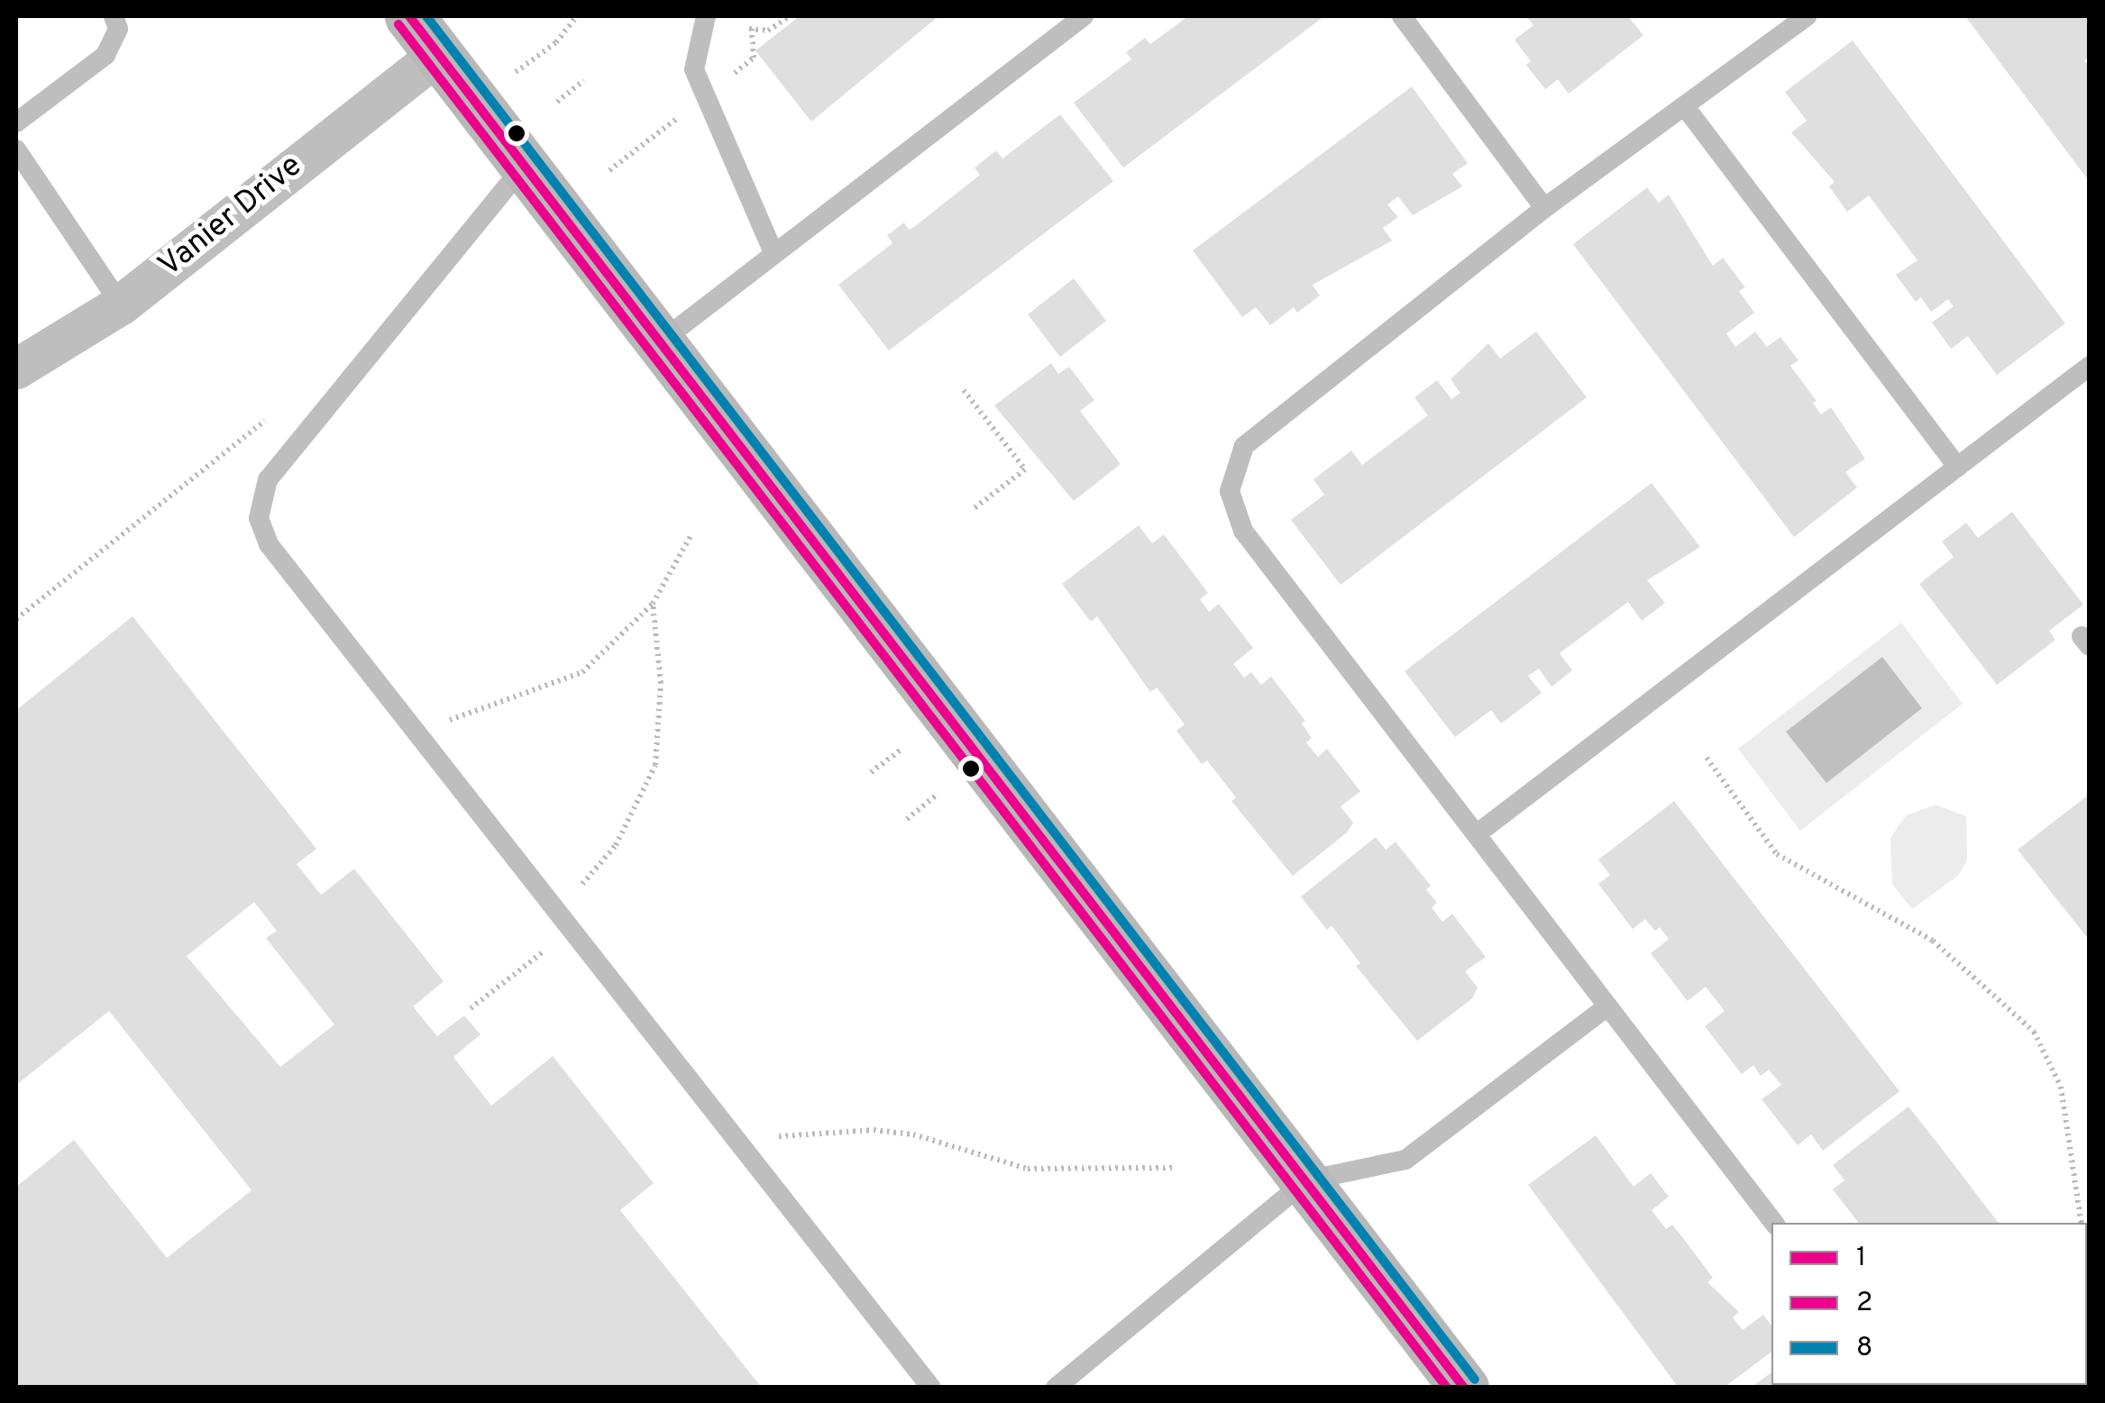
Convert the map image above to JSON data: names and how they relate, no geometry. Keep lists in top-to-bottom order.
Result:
{
  "streets": {
    "street": ["Vanier Drive"]
  },
  "lines": ["transit line 1", "transit line 8", "transit line 2"],
  "legend": ["1", "2", "8"]
}
